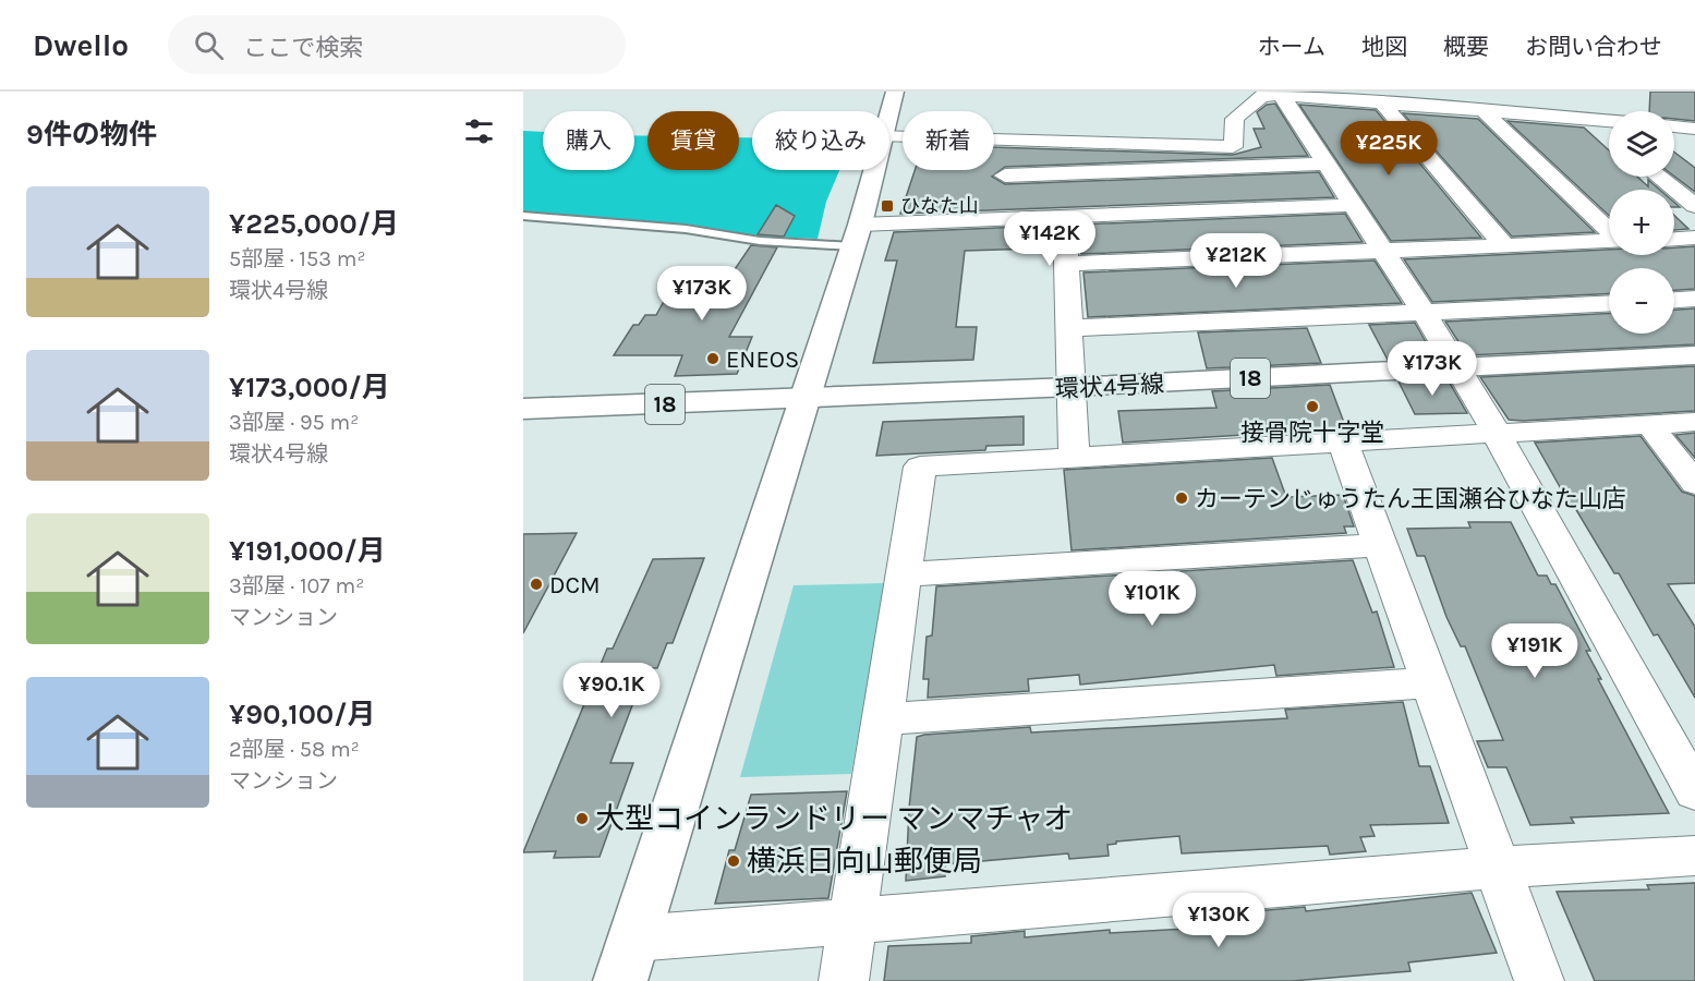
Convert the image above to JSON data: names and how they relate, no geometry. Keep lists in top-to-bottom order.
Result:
{
  "streets": {
    "street": ["18", "環状4号線"]
  },
  "places": {
    "transit": ["ひなた山"],
    "other": [
      "ENEOS",
      "接骨院十字堂",
      "カーテンじゅうたん王国瀬谷ひなた山店",
      "DCM",
      "大型コインランドリー マンマチャオ",
      "横浜日向山郵便局"
    ]
  },
  "page": {
    "header": "Dwello",
    "search": "ここで検索",
    "nav": [
      "ホーム",
      "地図",
      "概要",
      "お問い合わせ"
    ],
    "heading": "9件の物件",
    "map_buttons": ["+", "−"],
    "chip": [
      "購入",
      "賃貸",
      "絞り込み",
      "新着"
    ],
    "price": [
      "¥225K",
      "¥142K",
      "¥212K",
      "¥173K",
      "¥173K",
      "¥101K",
      "¥191K",
      "¥90.1K",
      "¥130K"
    ],
    "list": [
      {
        "name": "¥225,000/月",
        "note": "5部屋 · 153 m² · 環状4号線"
      },
      {
        "name": "¥173,000/月",
        "note": "3部屋 · 95 m² · 環状4号線"
      },
      {
        "name": "¥191,000/月",
        "note": "3部屋 · 107 m² · マンション"
      },
      {
        "name": "¥90,100/月",
        "note": "2部屋 · 58 m² · マンション"
      }
    ]
  }
}
